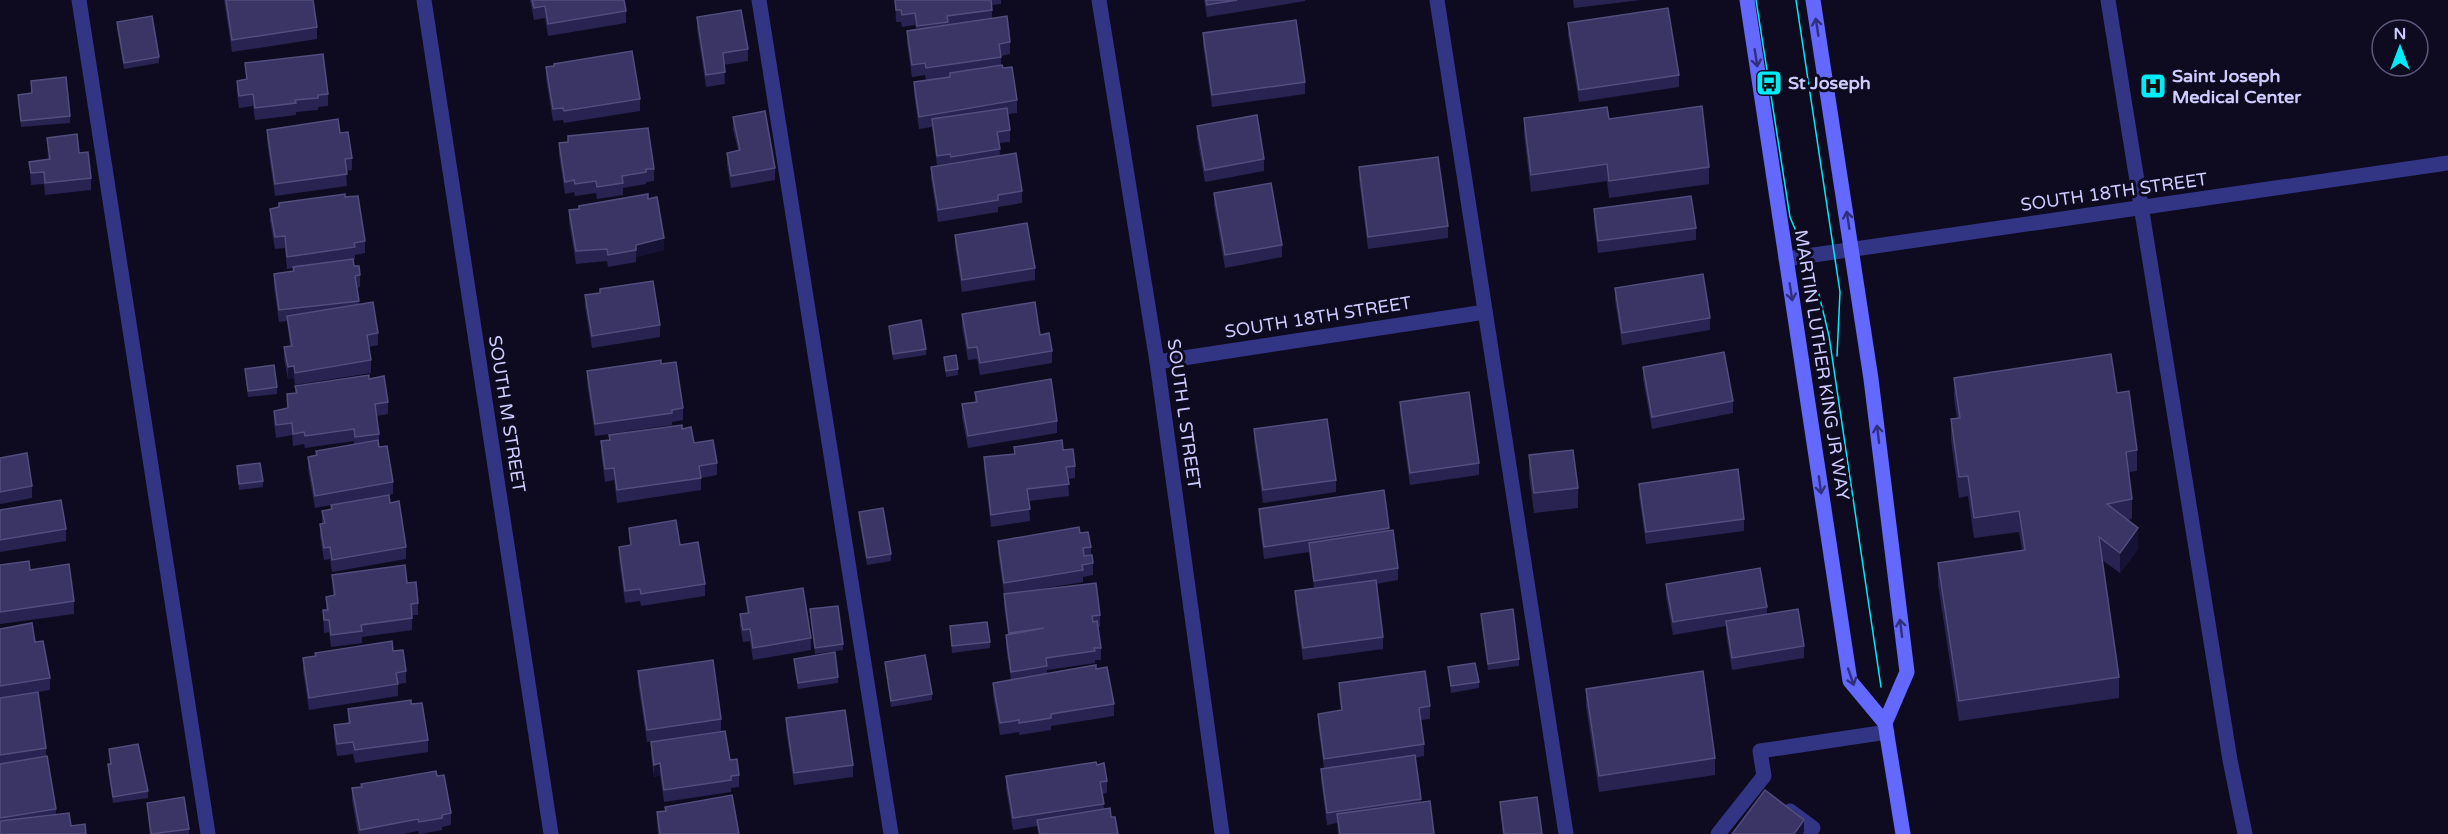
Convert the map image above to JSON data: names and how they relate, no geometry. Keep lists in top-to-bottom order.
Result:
{
  "streets": {
    "main road": ["MARTIN LUTHER KING JR WAY"],
    "street": ["SOUTH 18TH STREET", "SOUTH M STREET", "SOUTH L STREET"]
  },
  "crossings": [
    ["SOUTH 18TH STREET", "MARTIN LUTHER KING JR WAY"],
    ["SOUTH 18TH STREET", "SOUTH L STREET"]
  ],
  "places": {
    "bus stop": ["St Joseph"],
    "hospital": ["Saint Joseph Medical Center"]
  },
  "north": "top"
}
